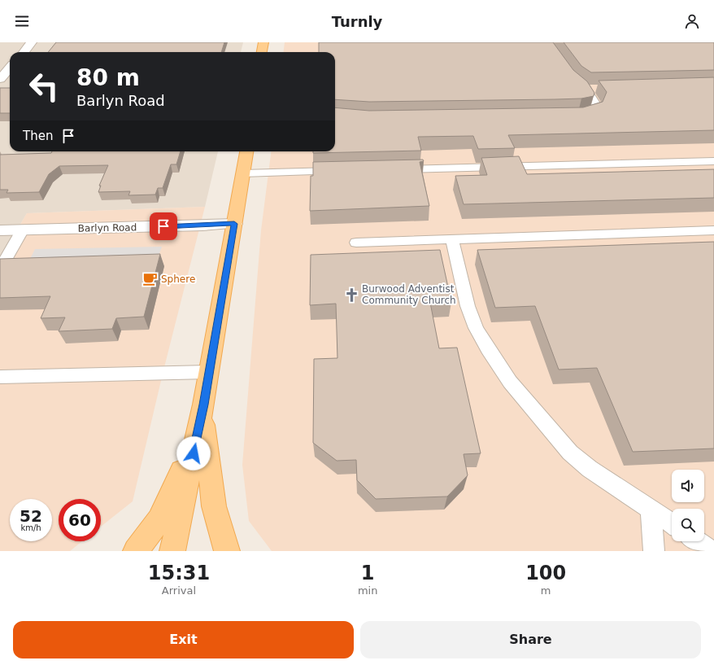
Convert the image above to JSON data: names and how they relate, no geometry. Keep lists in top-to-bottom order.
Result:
{
  "streets": {
    "street": ["Barlyn Road"]
  },
  "places": {
    "cafe": ["Sphere"],
    "church": ["Burwood Adventist Community Church"]
  },
  "page": {
    "header": "Turnly",
    "turn": ["80 m", "Barlyn Road"],
    "then": "Then",
    "speed": "52 km/h",
    "limit": "60",
    "eta": [
      "15:31",
      "Arrival",
      "1",
      "min",
      "100",
      "m"
    ],
    "buttons": ["Exit", "Share"]
  }
}
